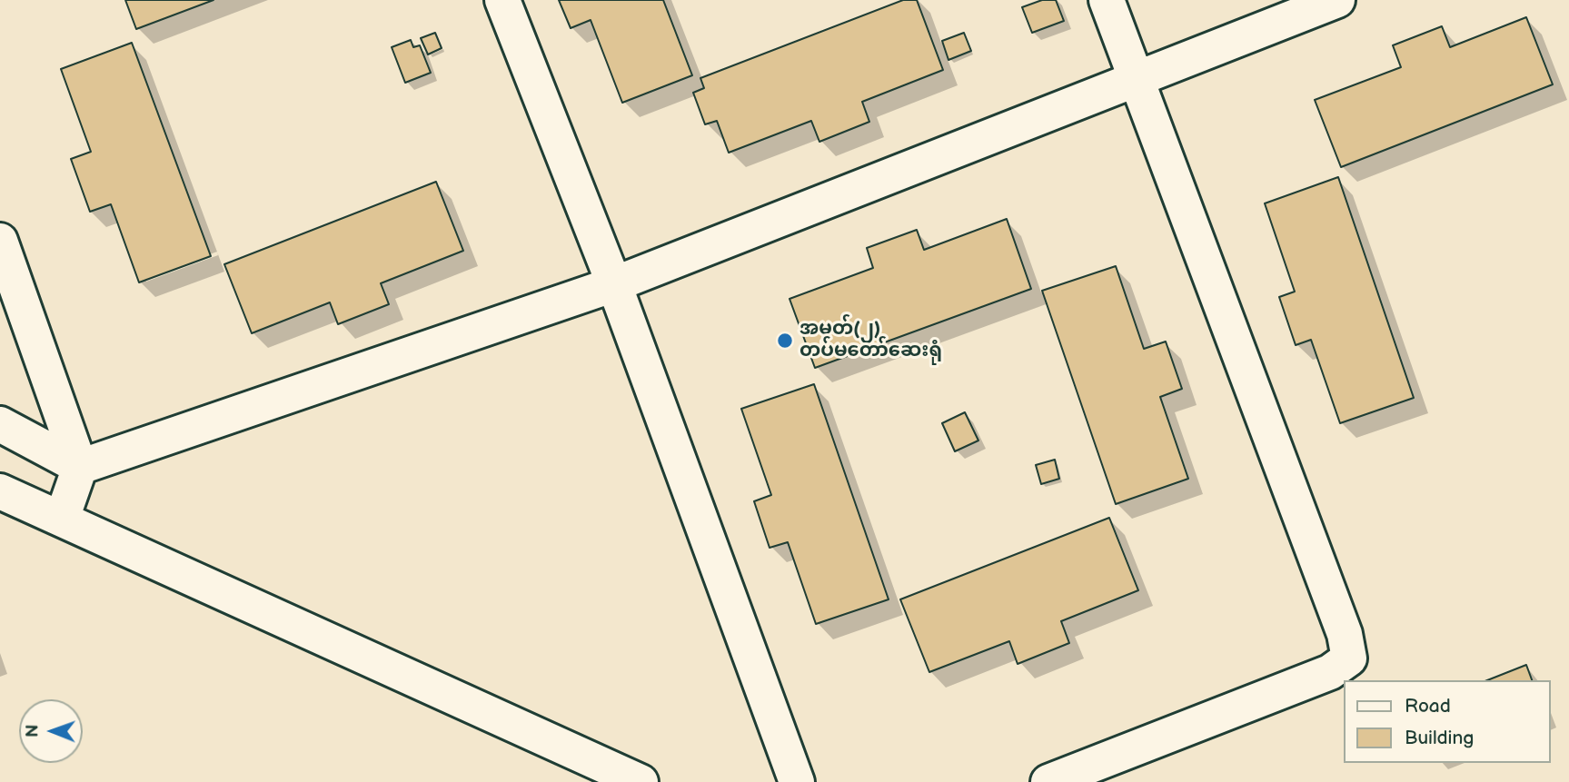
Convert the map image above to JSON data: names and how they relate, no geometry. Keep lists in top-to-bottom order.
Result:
{
  "places": ["အမှတ်(၂) တပ်မတော်ဆေးရုံ"],
  "legend": ["Road", "Building"],
  "north": "left"
}
